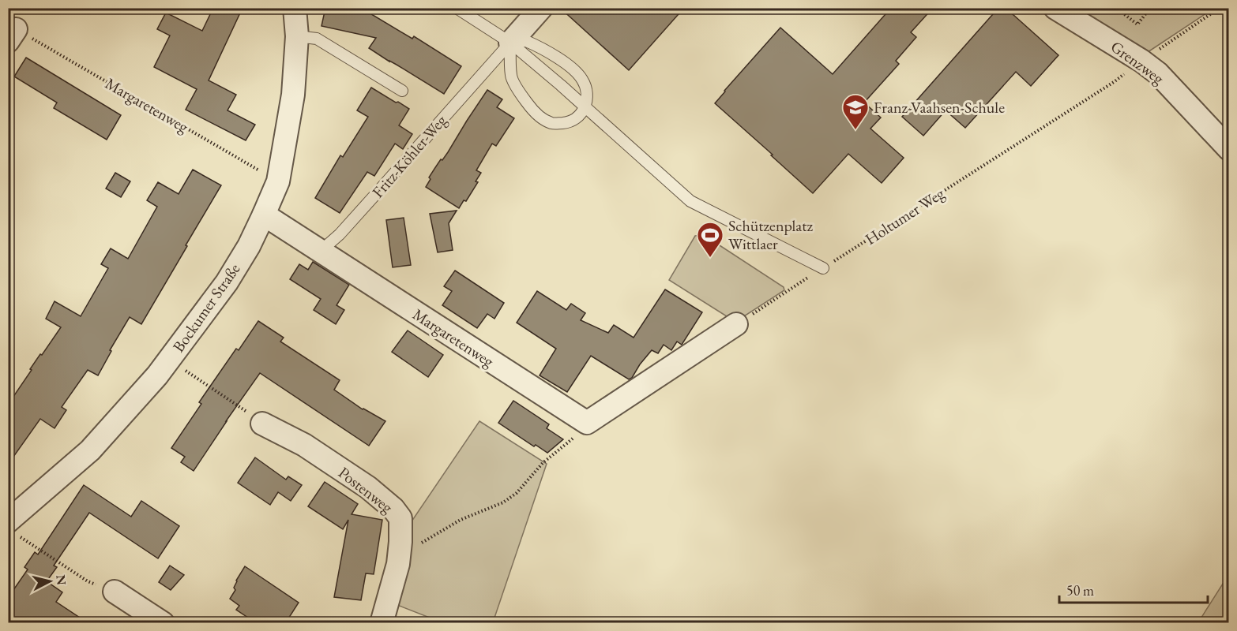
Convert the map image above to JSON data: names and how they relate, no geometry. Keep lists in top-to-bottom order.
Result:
{
  "streets": {
    "street": [
      "Grenzweg",
      "Margaretenweg",
      "Fritz-Köhler-Weg",
      "Bockumer Straße",
      "Postenweg"
    ],
    "path": ["Holtumer Weg"]
  },
  "crossings": [
    ["Grenzweg", "Holtumer Weg"],
    ["Margaretenweg", "Fritz-Köhler-Weg"],
    ["Margaretenweg", "Bockumer Straße"]
  ],
  "places": {
    "school or university": ["Franz-Vaahsen-Schule"],
    "sports": ["Schützenplatz Wittlaer"]
  },
  "scale_bar": "50 m",
  "north": "right"
}
